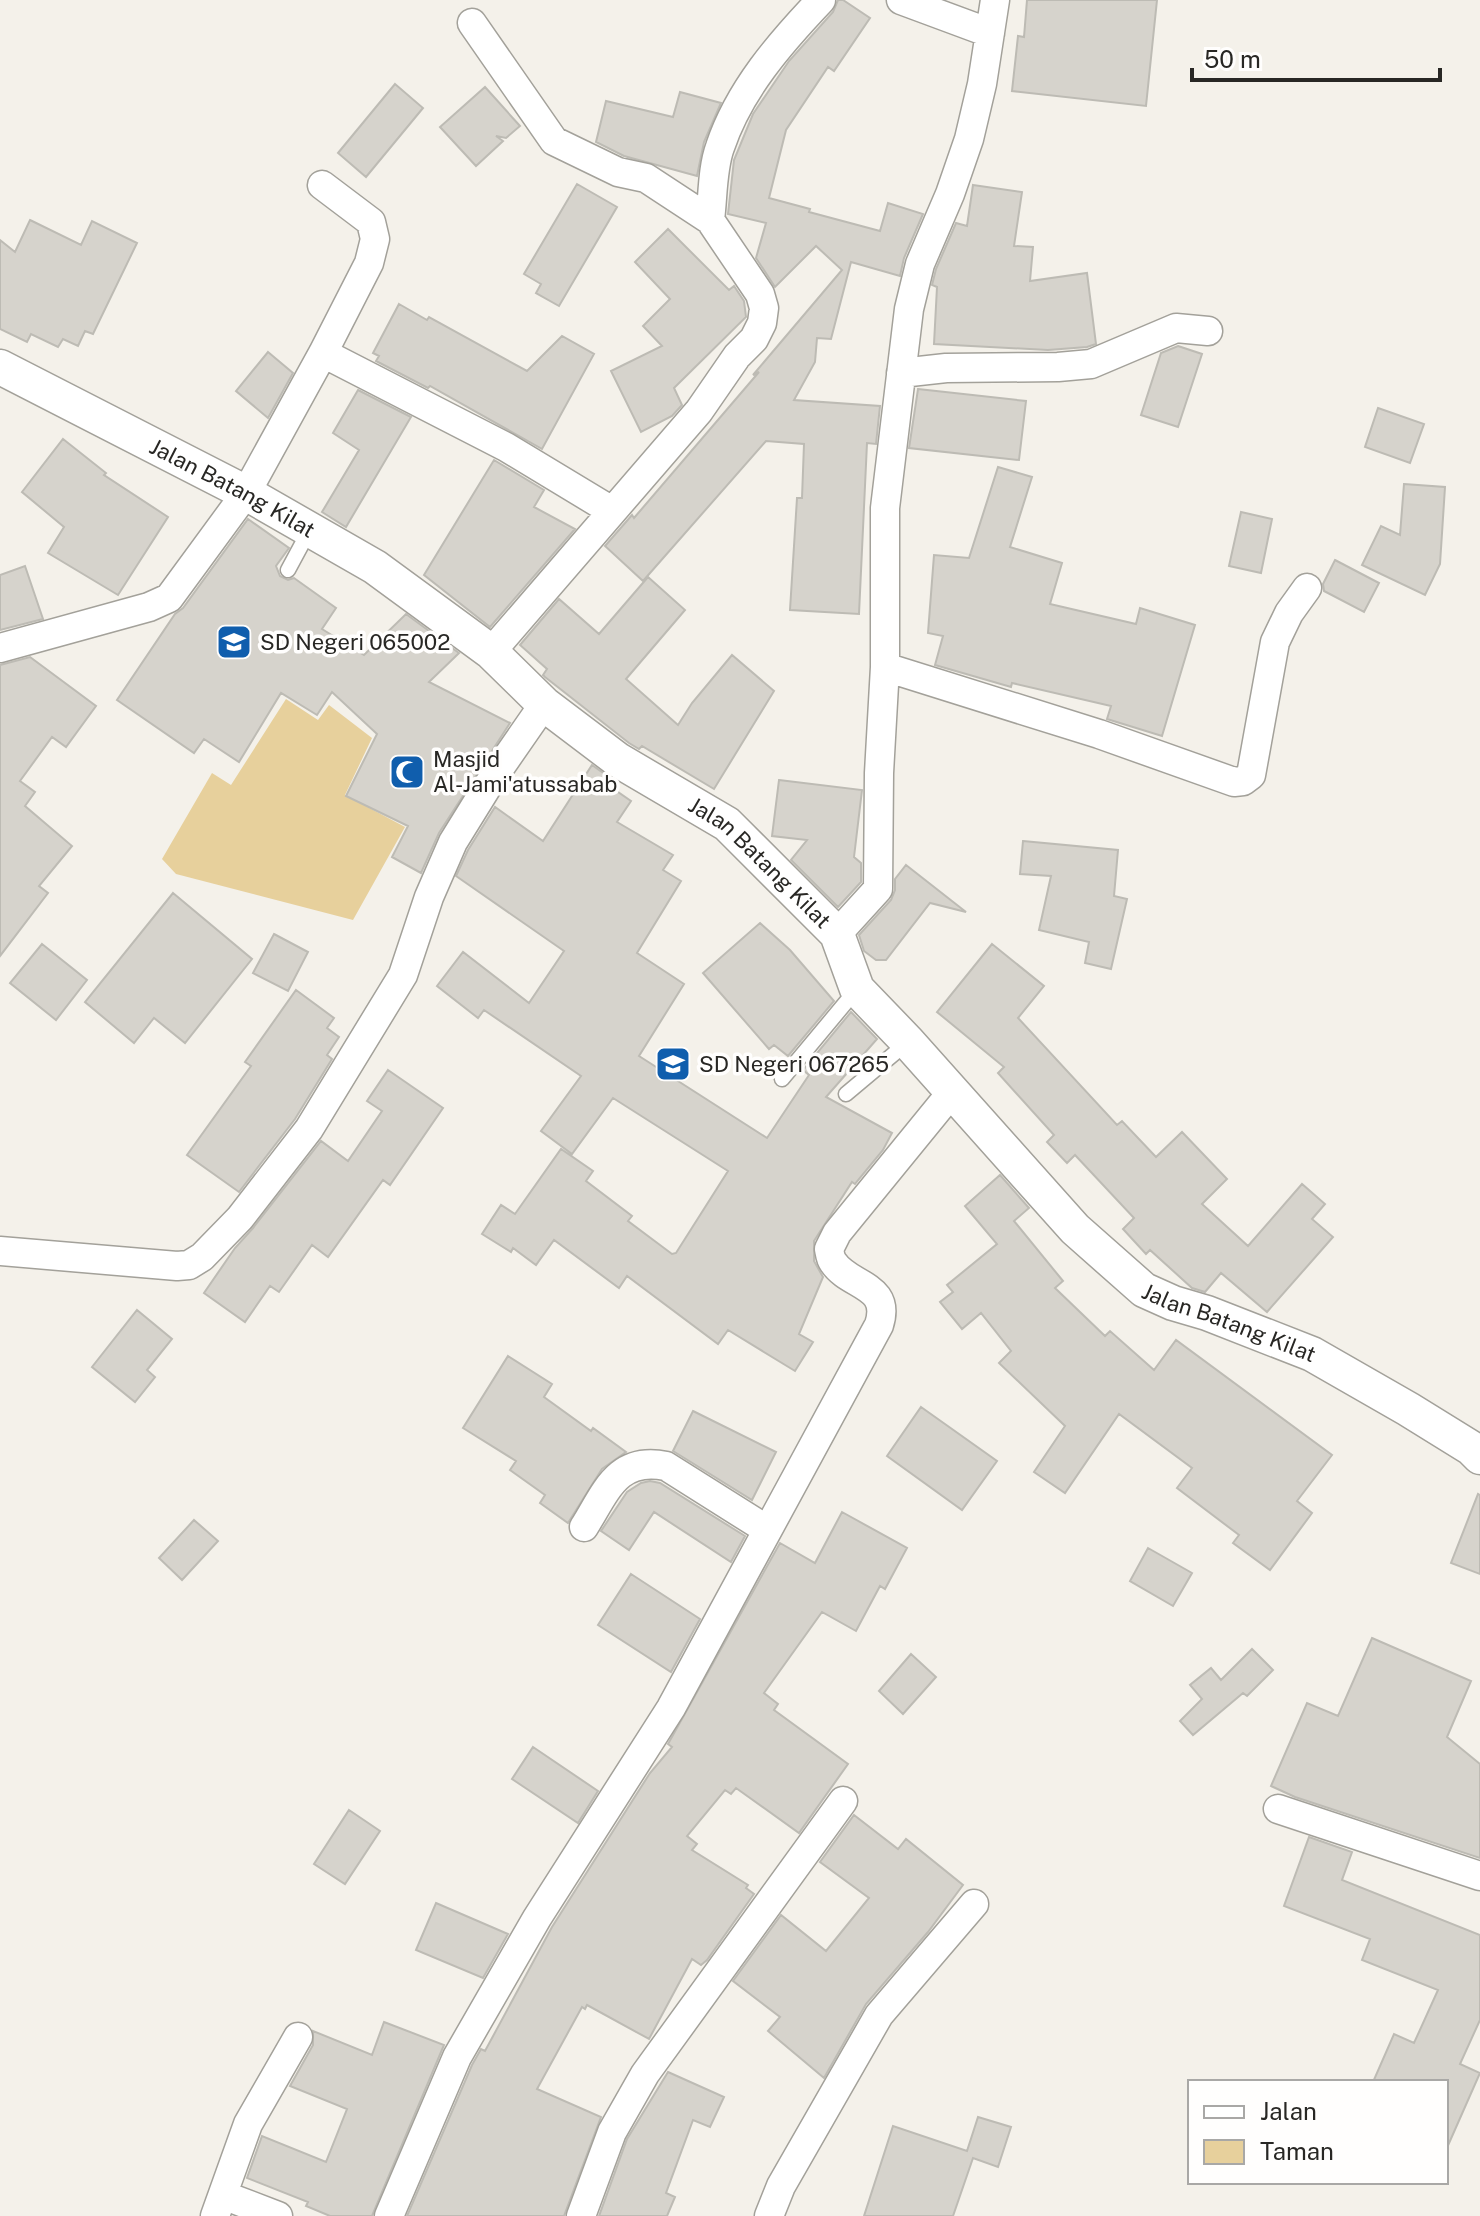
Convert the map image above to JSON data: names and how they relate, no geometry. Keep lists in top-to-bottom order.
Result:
{
  "streets": {
    "street": ["Jalan Batang Kilat"]
  },
  "places": {
    "school or university": ["SD Negeri 065002", "SD Negeri 067265"],
    "mosque": ["Masjid Al-Jami'atussabab"]
  },
  "legend": ["Jalan", "Taman"],
  "scale_bar": "50 m"
}
